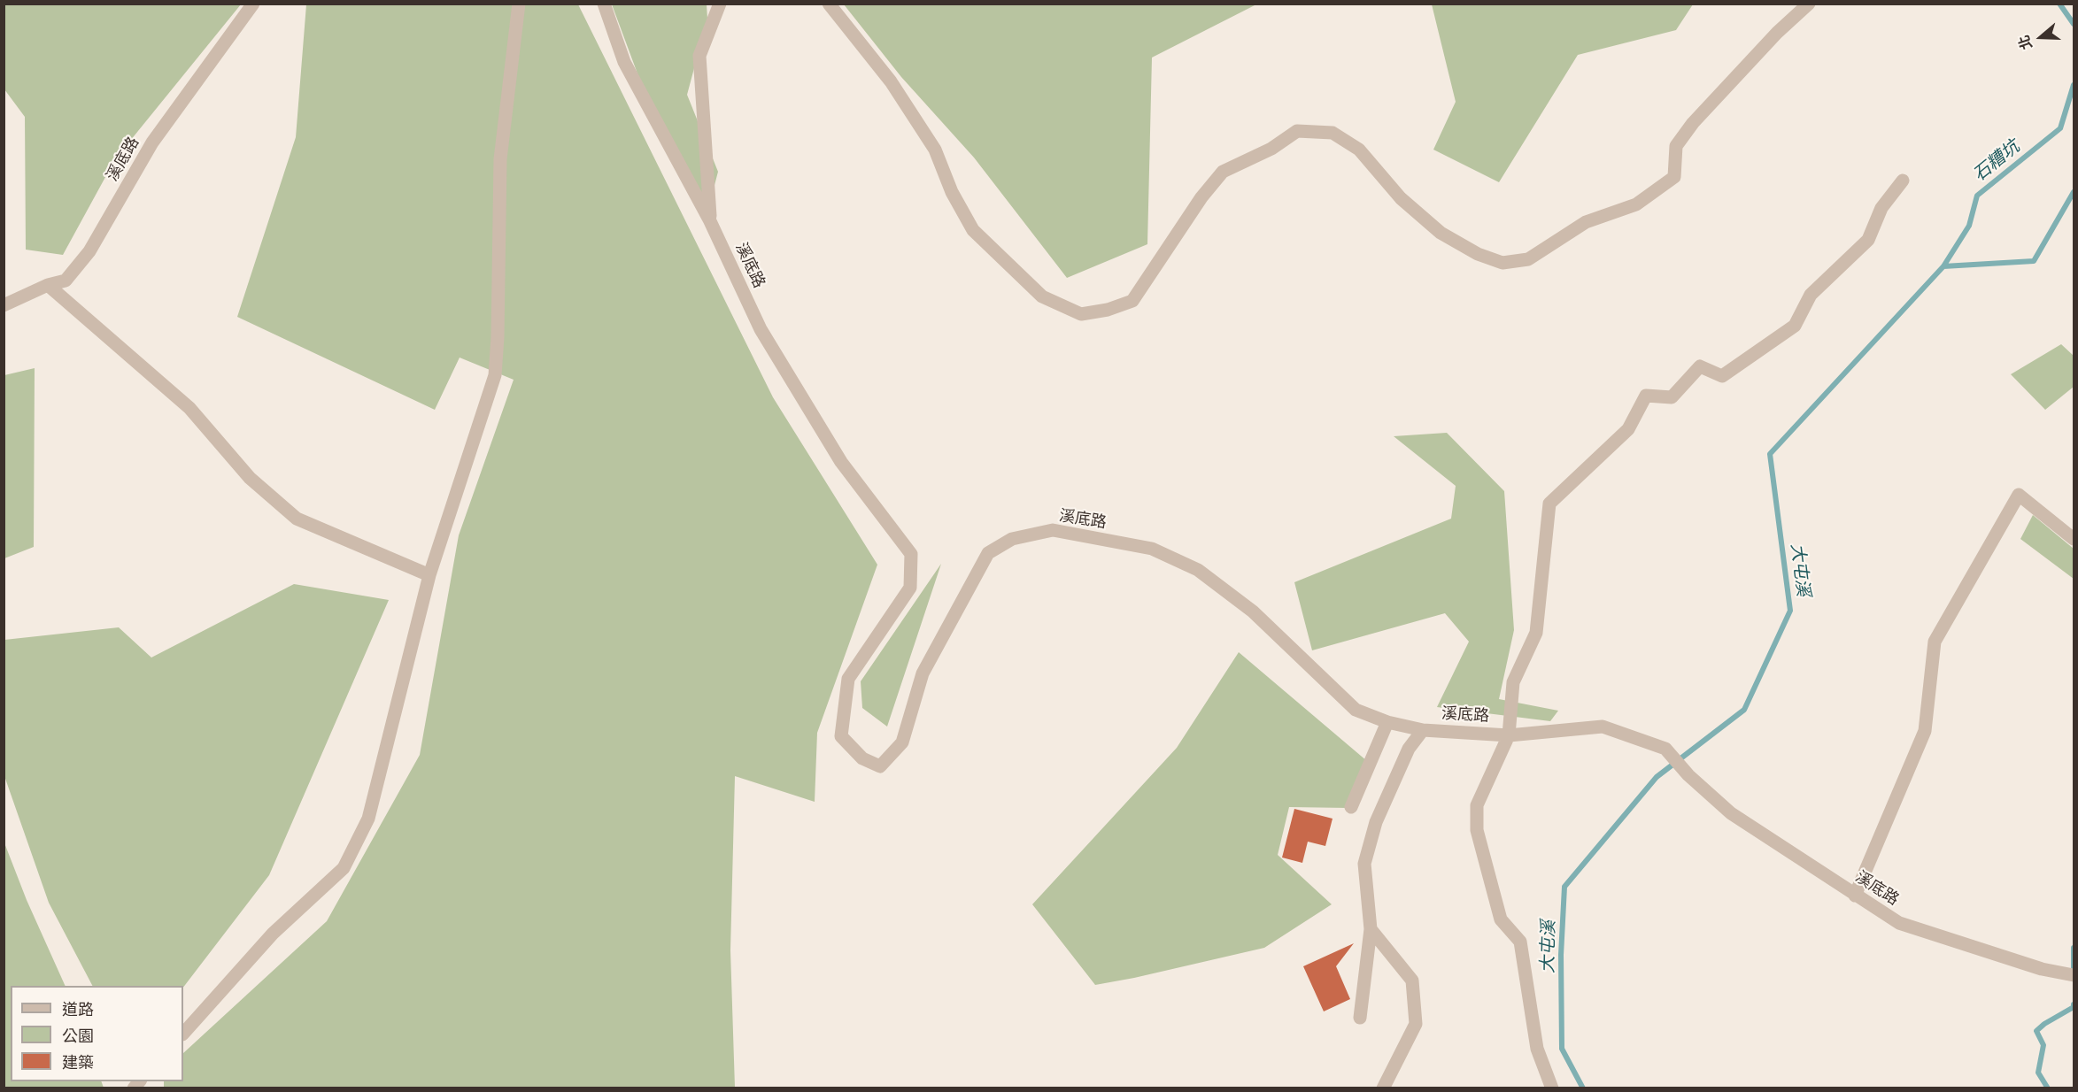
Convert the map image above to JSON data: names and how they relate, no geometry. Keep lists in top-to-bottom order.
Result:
{
  "streets": {
    "street": ["溪底路"]
  },
  "water": ["石糟坑", "大屯溪"],
  "legend": ["道路", "公園", "建築"],
  "north": "left"
}
